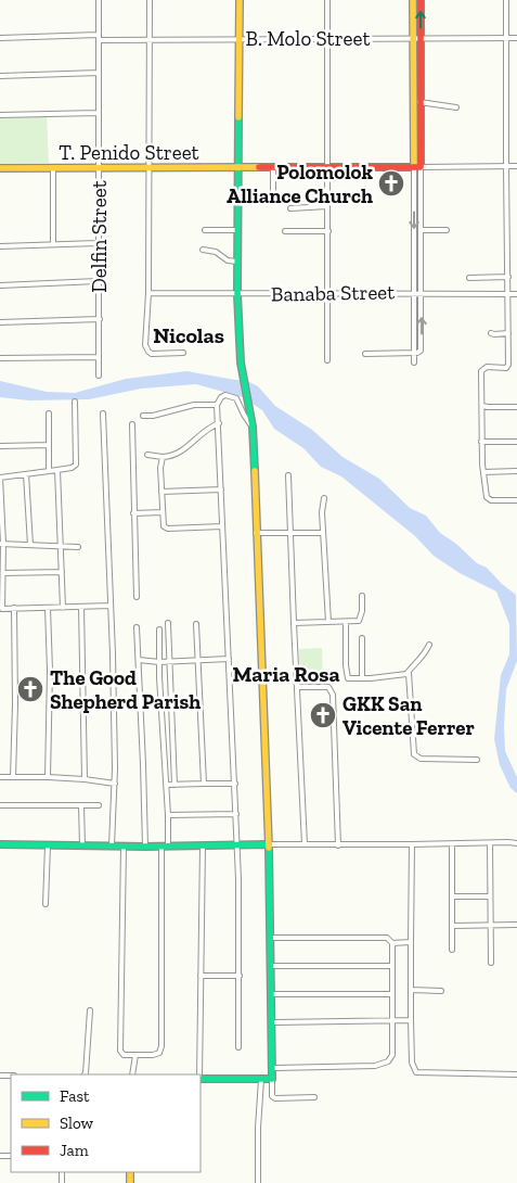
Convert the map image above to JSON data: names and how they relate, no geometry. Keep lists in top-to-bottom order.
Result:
{
  "streets": {
    "street": [
      "B. Molo Street",
      "T. Penido Street",
      "Delfin Street",
      "Banaba Street"
    ]
  },
  "crossings": [
    ["B. Molo Street", "Delfin Street"],
    ["T. Penido Street", "Delfin Street"]
  ],
  "districts": ["Nicolas", "Maria Rosa"],
  "places": {
    "church": ["Polomolok Alliance Church", "The Good Shepherd Parish", "GKK San Vicente Ferrer"]
  },
  "legend": ["Fast", "Slow", "Jam"]
}
